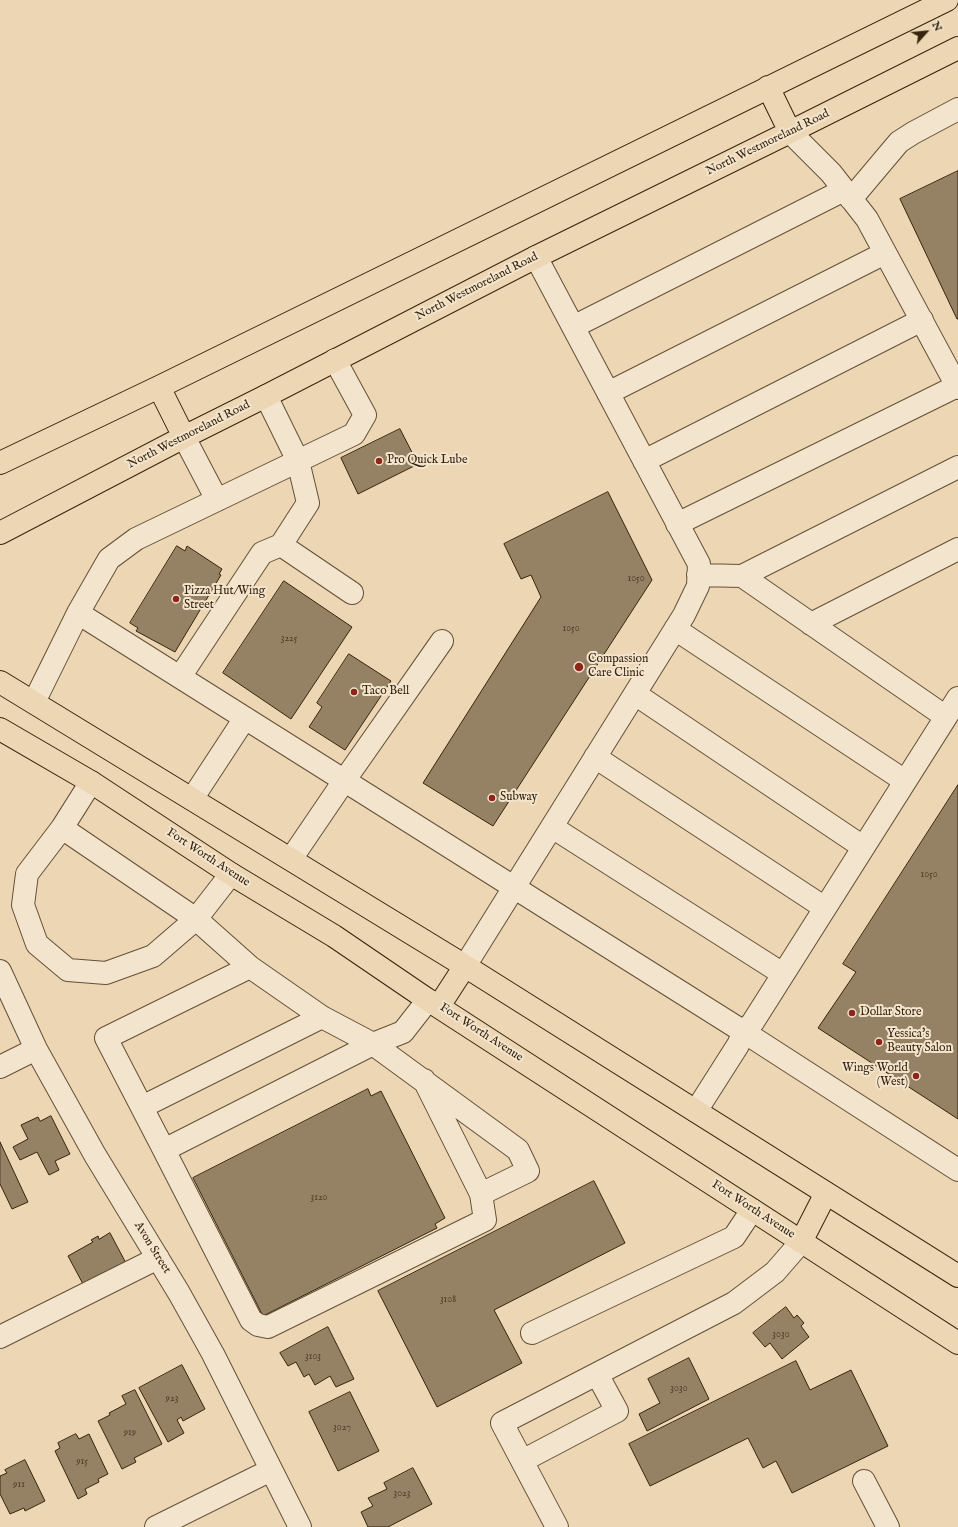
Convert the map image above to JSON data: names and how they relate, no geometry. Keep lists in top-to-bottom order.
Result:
{
  "streets": {
    "main road": ["North Westmoreland Road", "Fort Worth Avenue"],
    "street": ["Avon Street"]
  },
  "places": [
    "Pro Quick Lube",
    "Pizza Hut/Wing Street",
    "Compassion Care Clinic",
    "Taco Bell",
    "Subway",
    "Dollar Store",
    "Yessica's Beauty Salon",
    "Wings World (West)"
  ],
  "house_numbers": [
    "1050",
    "1050",
    "3225",
    "1050",
    "3120",
    "3108",
    "3030",
    "3103",
    "3030",
    "923",
    "3027",
    "919",
    "915",
    "911",
    "3023"
  ],
  "north": "top right"
}
